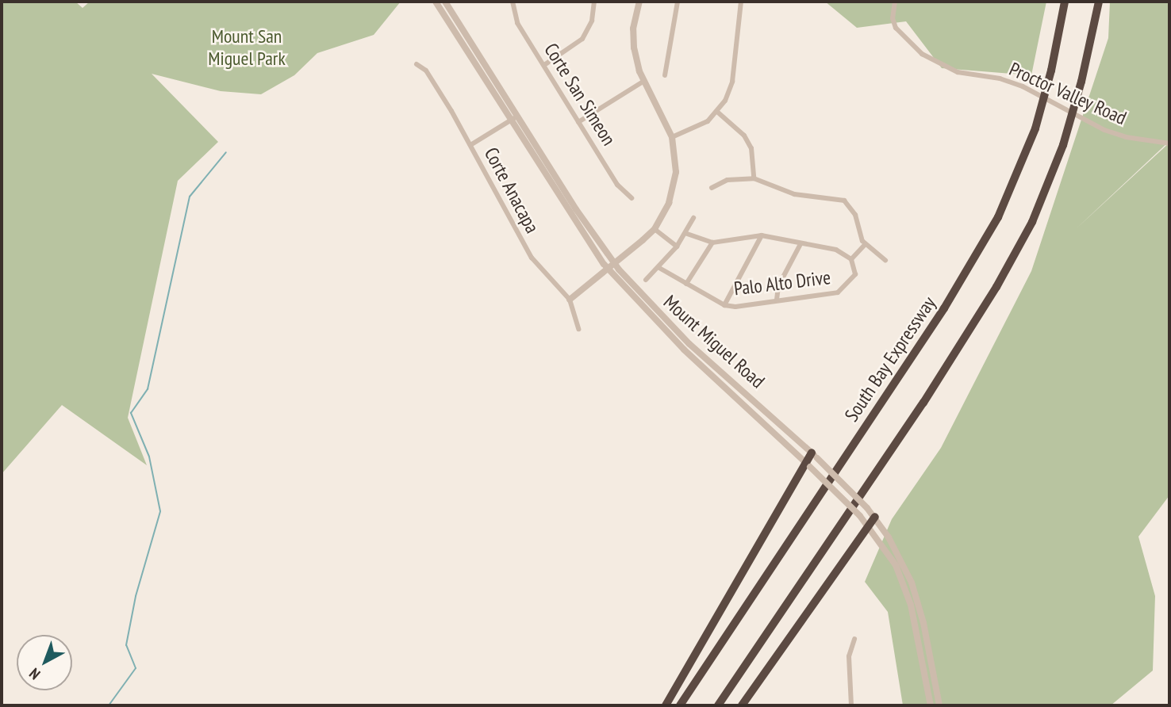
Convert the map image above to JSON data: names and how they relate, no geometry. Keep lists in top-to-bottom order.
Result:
{
  "streets": {
    "highway": ["South Bay Expressway"],
    "street": [
      "Proctor Valley Road",
      "Corte San Simeon",
      "Corte Anacapa",
      "Palo Alto Drive",
      "Mount Miguel Road"
    ]
  },
  "parks": ["Mount San Miguel Park"],
  "north": "bottom left"
}
